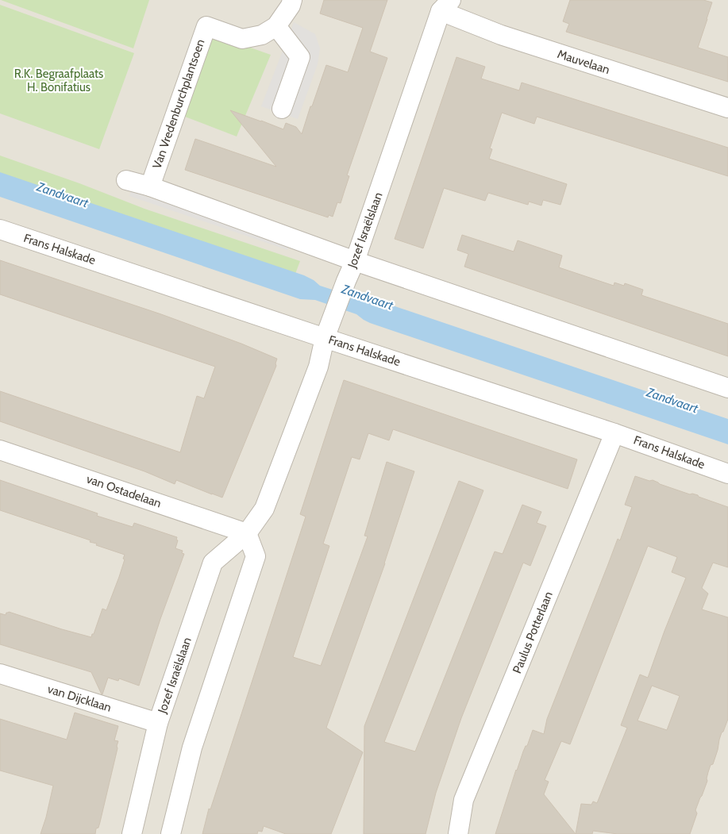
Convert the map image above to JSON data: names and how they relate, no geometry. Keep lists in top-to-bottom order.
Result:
{
  "streets": {
    "street": [
      "Mauvelaan",
      "Van Vredenburchplantsoen",
      "Jozef Israëlslaan",
      "Frans Halskade",
      "van Ostadelaan",
      "Paulus Potterlaan",
      "van Dijcklaan"
    ]
  },
  "crossings": [
    ["Mauvelaan", "Jozef Israëlslaan"],
    ["Jozef Israëlslaan", "Frans Halskade"],
    ["Jozef Israëlslaan", "van Ostadelaan"],
    ["Jozef Israëlslaan", "van Dijcklaan"],
    ["Frans Halskade", "Paulus Potterlaan"]
  ],
  "water": ["Zandvaart"],
  "parks": ["R.K. Begraafplaats H. Bonifatius"]
}
